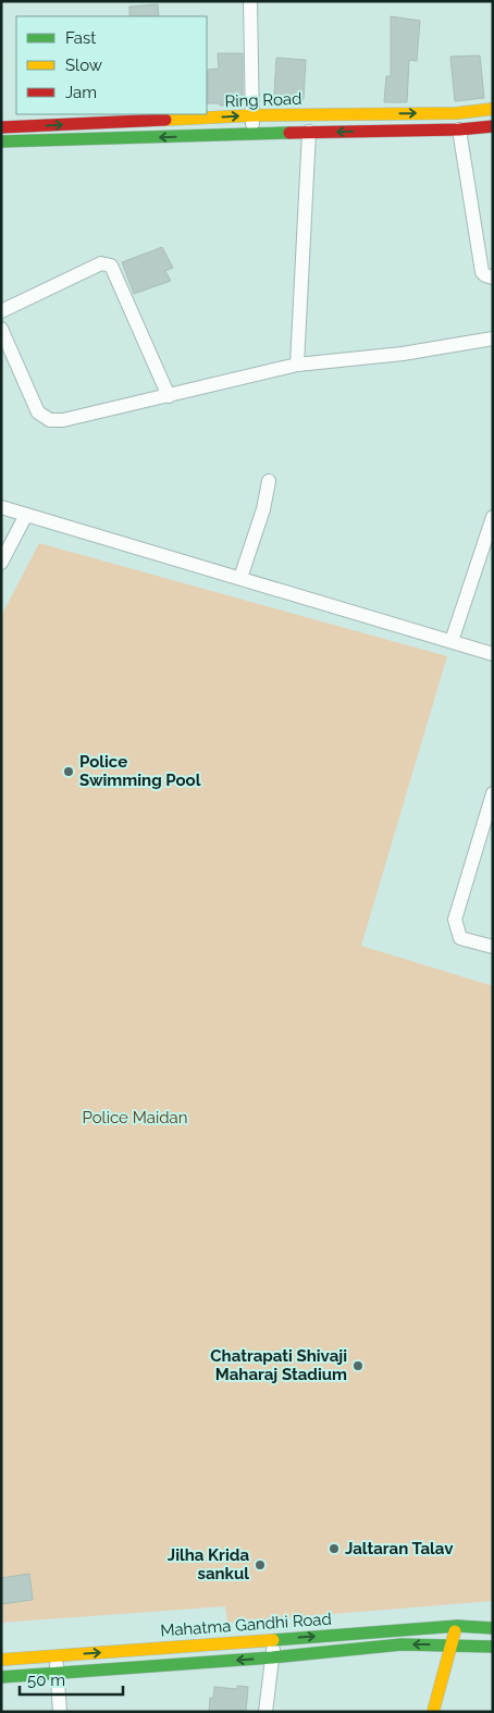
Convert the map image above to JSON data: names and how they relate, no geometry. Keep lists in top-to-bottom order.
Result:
{
  "streets": {
    "main road": ["Ring Road", "Mahatma Gandhi Road"]
  },
  "parks": ["Police Maidan"],
  "places": [
    "Police Swimming Pool",
    "Chatrapati Shivaji Maharaj Stadium",
    "Jaltaran Talav",
    "Jilha Krida sankul"
  ],
  "legend": ["Fast", "Slow", "Jam"],
  "scale_bar": "50 m"
}
